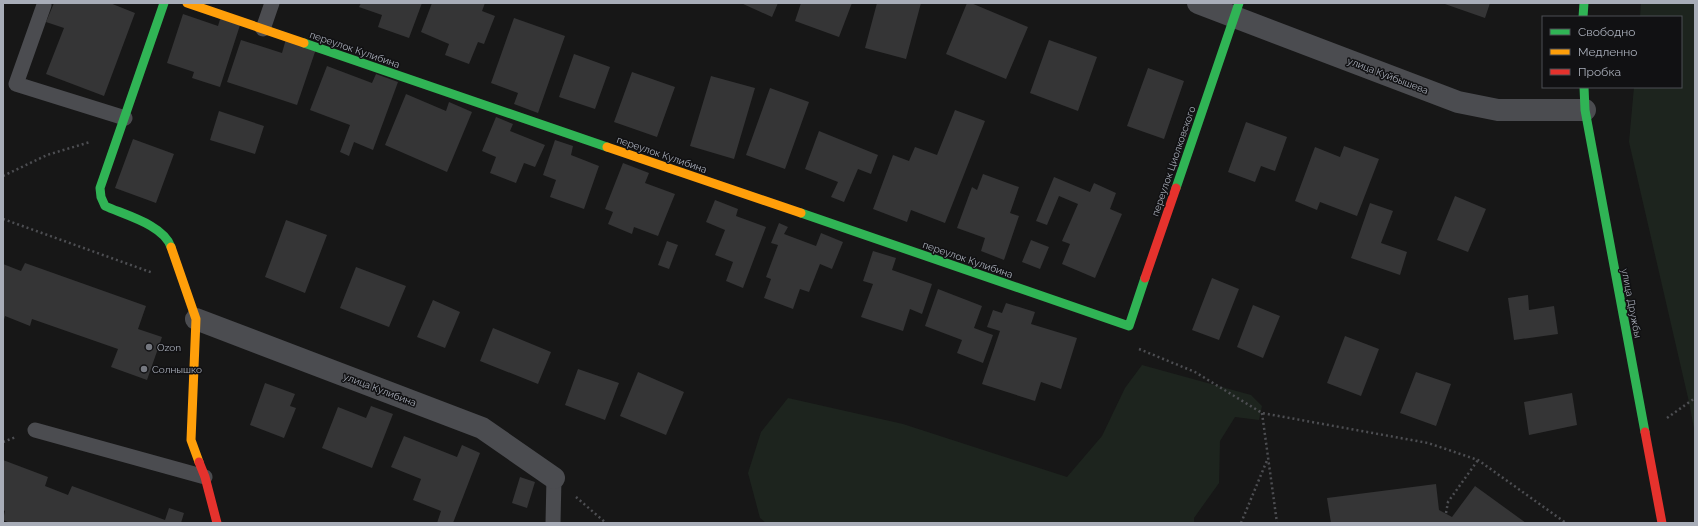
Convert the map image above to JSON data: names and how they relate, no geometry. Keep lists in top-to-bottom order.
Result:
{
  "streets": {
    "street": [
      "переулок Кулибина",
      "улица Куйбышева",
      "переулок Циолковского",
      "улица Дружбы",
      "улица Кулибина"
    ]
  },
  "crossings": [
    ["переулок Кулибина", "переулок Циолковского"],
    ["улица Куйбышева", "переулок Циолковского"],
    ["улица Куйбышева", "улица Дружбы"]
  ],
  "places": ["Ozon", "Солнышко"],
  "legend": ["Свободно", "Медленно", "Пробка"]
}
